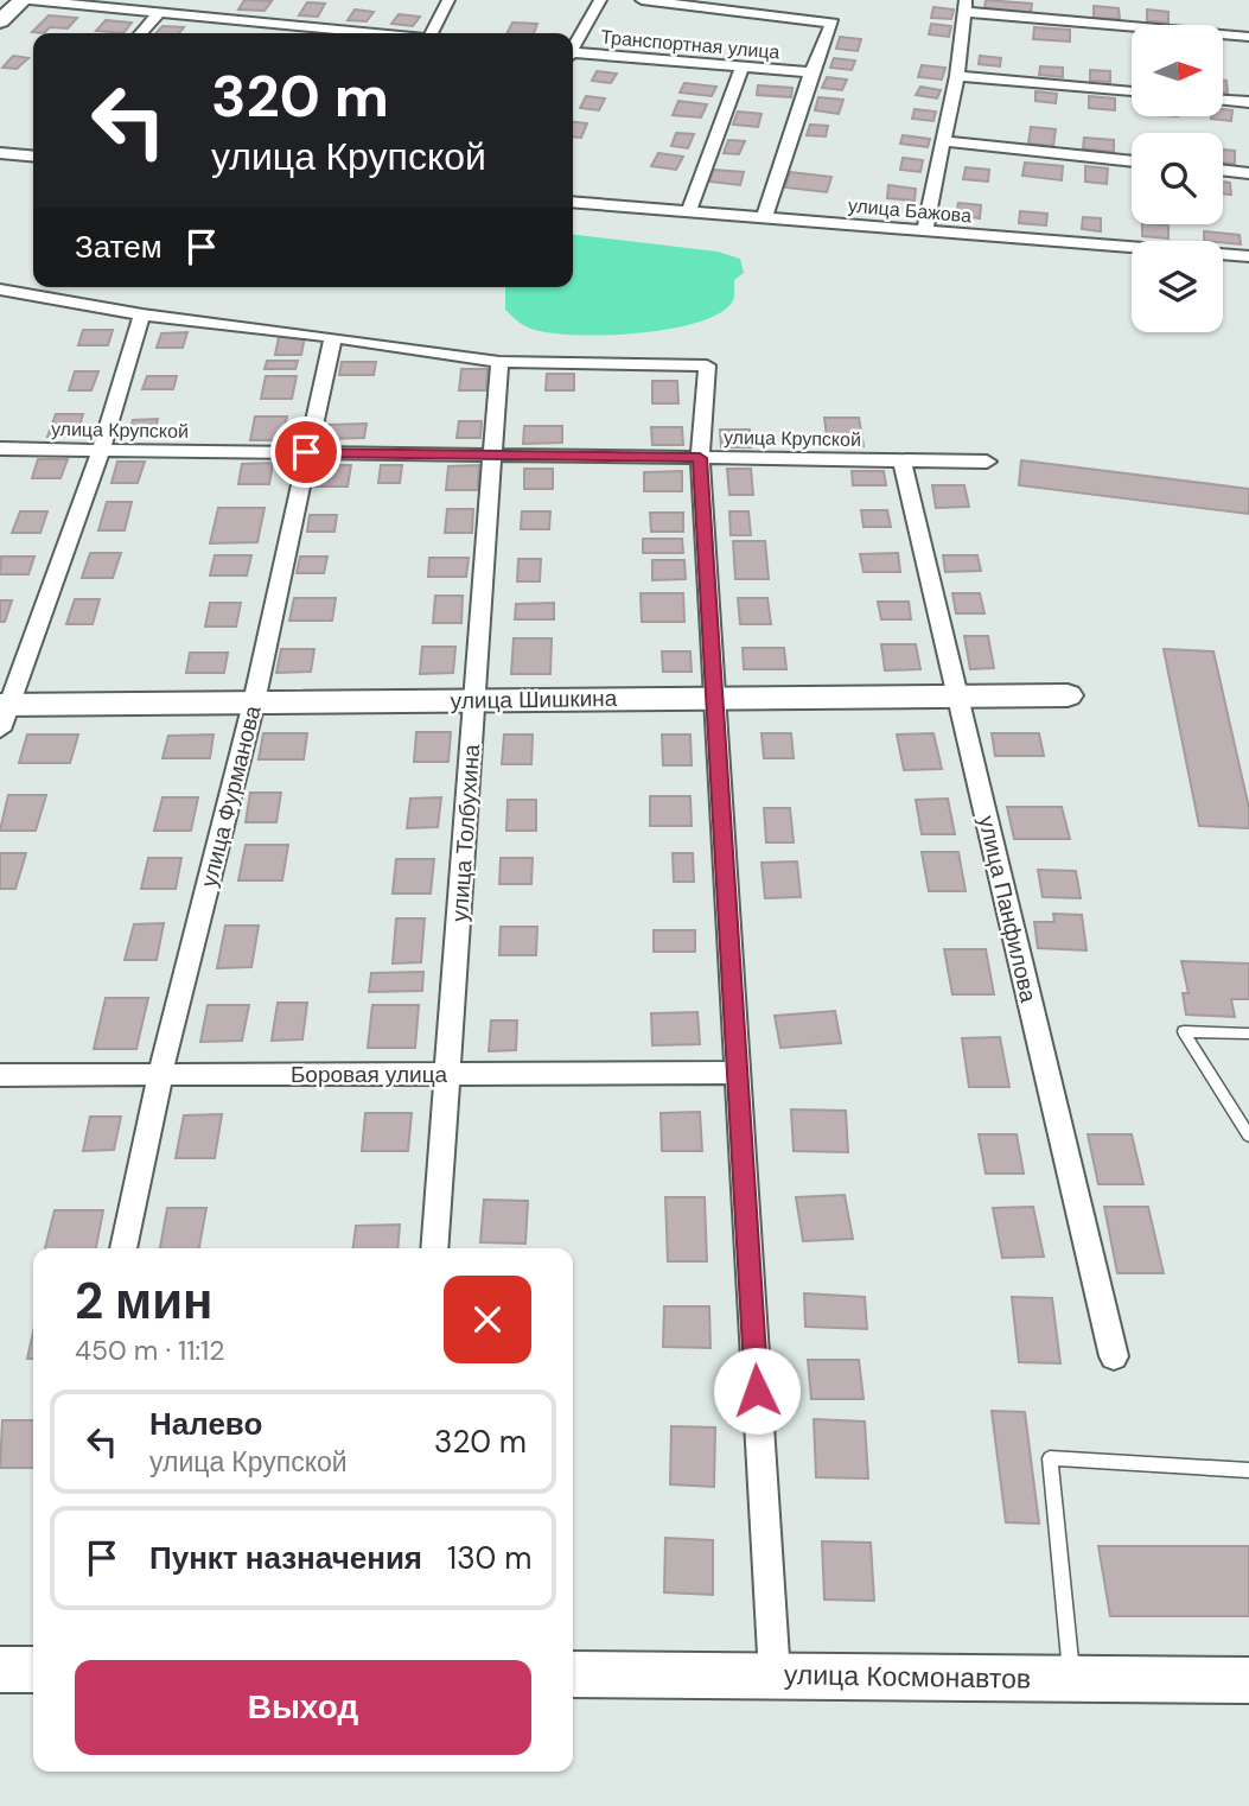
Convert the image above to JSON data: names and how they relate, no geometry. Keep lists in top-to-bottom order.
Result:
{
  "streets": {
    "street": [
      "Транспортная улица",
      "улица Бажова",
      "улица Крупской",
      "улица Шишкина",
      "улица Фурманова",
      "улица Толбухина",
      "улица Панфилова",
      "Боровая улица",
      "улица Космонавтов"
    ]
  },
  "crossings": [
    ["улица Крупской", "улица Фурманова"],
    ["улица Крупской", "улица Толбухина"],
    ["улица Крупской", "улица Панфилова"],
    ["улица Шишкина", "улица Фурманова"],
    ["улица Шишкина", "улица Толбухина"],
    ["улица Шишкина", "улица Панфилова"],
    ["улица Фурманова", "Боровая улица"],
    ["улица Толбухина", "Боровая улица"]
  ],
  "north": "right",
  "page": {
    "turn": ["320 m", "улица Крупской"],
    "then": "Затем",
    "heading": ["2 мин", "450 m · 11:12"],
    "list": [
      {
        "name": "Налево",
        "note": "улица Крупской",
        "value": "320 m"
      },
      {
        "name": "Пункт назначения",
        "value": "130 m"
      }
    ],
    "buttons": "Выход"
  }
}
